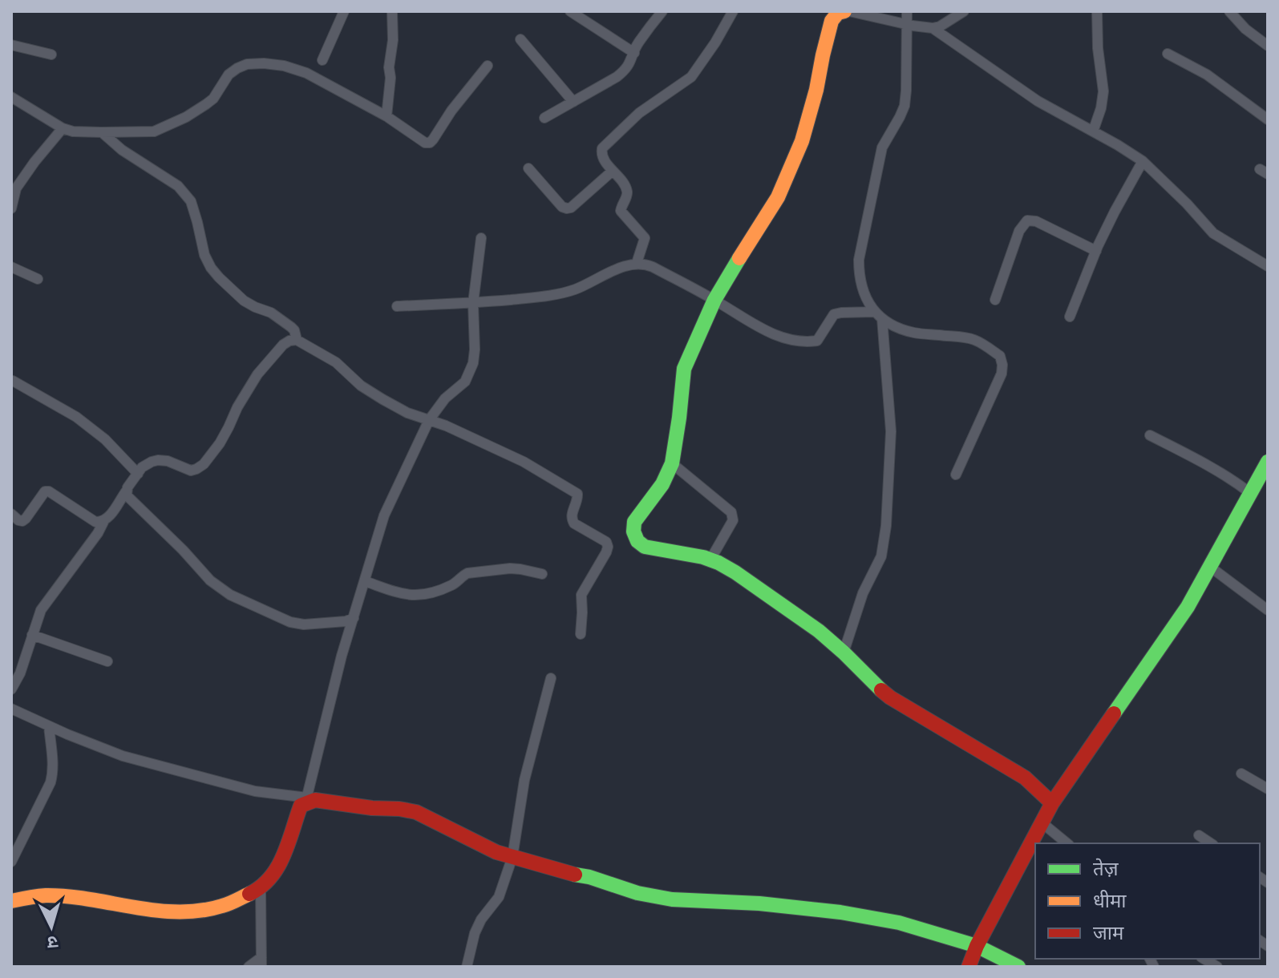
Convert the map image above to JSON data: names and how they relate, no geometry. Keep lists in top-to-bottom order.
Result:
{
  "legend": ["तेज़", "धीमा", "जाम"],
  "north": "bottom"
}
